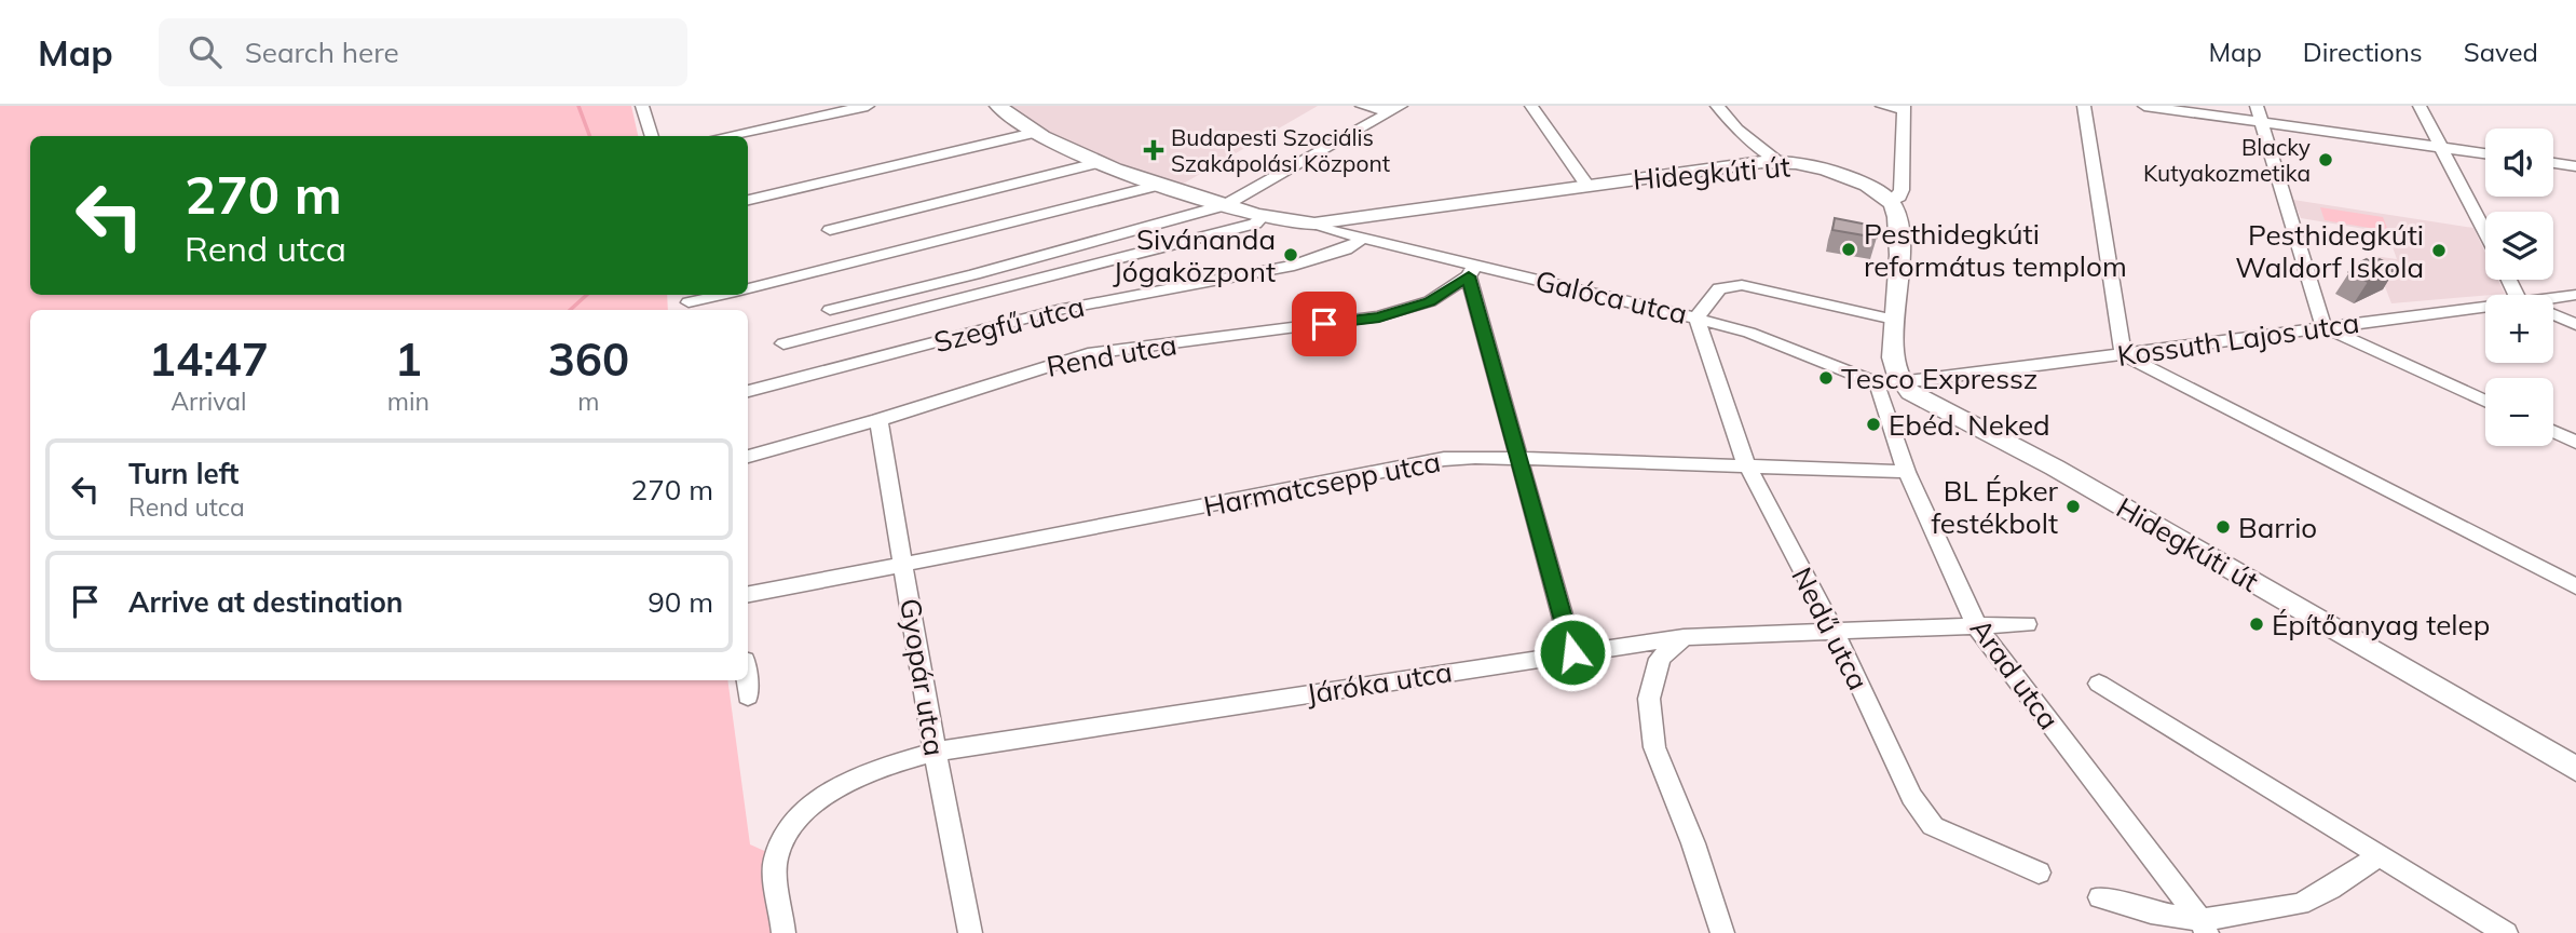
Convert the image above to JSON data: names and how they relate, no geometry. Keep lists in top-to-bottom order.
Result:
{
  "streets": {
    "main road": ["Hidegkúti út"],
    "street": [
      "Galóca utca",
      "Szegfű utca",
      "Kossuth Lajos utca",
      "Rend utca",
      "Harmatcsepp utca",
      "Nedű utca",
      "Arad utca",
      "Gyopár utca",
      "Járóka utca"
    ]
  },
  "crossings": [
    ["Hidegkúti út", "Galóca utca"],
    ["Hidegkúti út", "Kossuth Lajos utca"],
    ["Hidegkúti út", "Arad utca"],
    ["Galóca utca", "Szegfű utca"],
    ["Galóca utca", "Kossuth Lajos utca"],
    ["Galóca utca", "Rend utca"],
    ["Galóca utca", "Nedű utca"],
    ["Galóca utca", "Arad utca"],
    ["Kossuth Lajos utca", "Arad utca"],
    ["Rend utca", "Gyopár utca"],
    ["Harmatcsepp utca", "Nedű utca"],
    ["Harmatcsepp utca", "Arad utca"],
    ["Harmatcsepp utca", "Gyopár utca"],
    ["Nedű utca", "Járóka utca"],
    ["Arad utca", "Járóka utca"],
    ["Gyopár utca", "Járóka utca"]
  ],
  "places": {
    "health": ["Budapesti Szociális Szakápolási Központ"],
    "other": [
      "Blacky Kutyakozmetika",
      "Pesthidegkúti református templom",
      "Pesthidegkúti Waldorf Iskola",
      "Sivánanda Jógaközpont",
      "Tesco Expressz",
      "Ebéd. Neked",
      "BL Épker festékbolt",
      "Barrio",
      "Építőanyag telep"
    ]
  },
  "page": {
    "header": "Map",
    "search": "Search here",
    "nav": ["Map", "Directions", "Saved"],
    "map_buttons": ["+", "−"],
    "turn": ["270 m", "Rend utca"],
    "eta": [
      "14:47",
      "Arrival",
      "1",
      "min",
      "360",
      "m"
    ],
    "list": [
      {
        "name": "Turn left",
        "note": "Rend utca",
        "value": "270 m"
      },
      {
        "name": "Arrive at destination",
        "value": "90 m"
      }
    ]
  }
}
